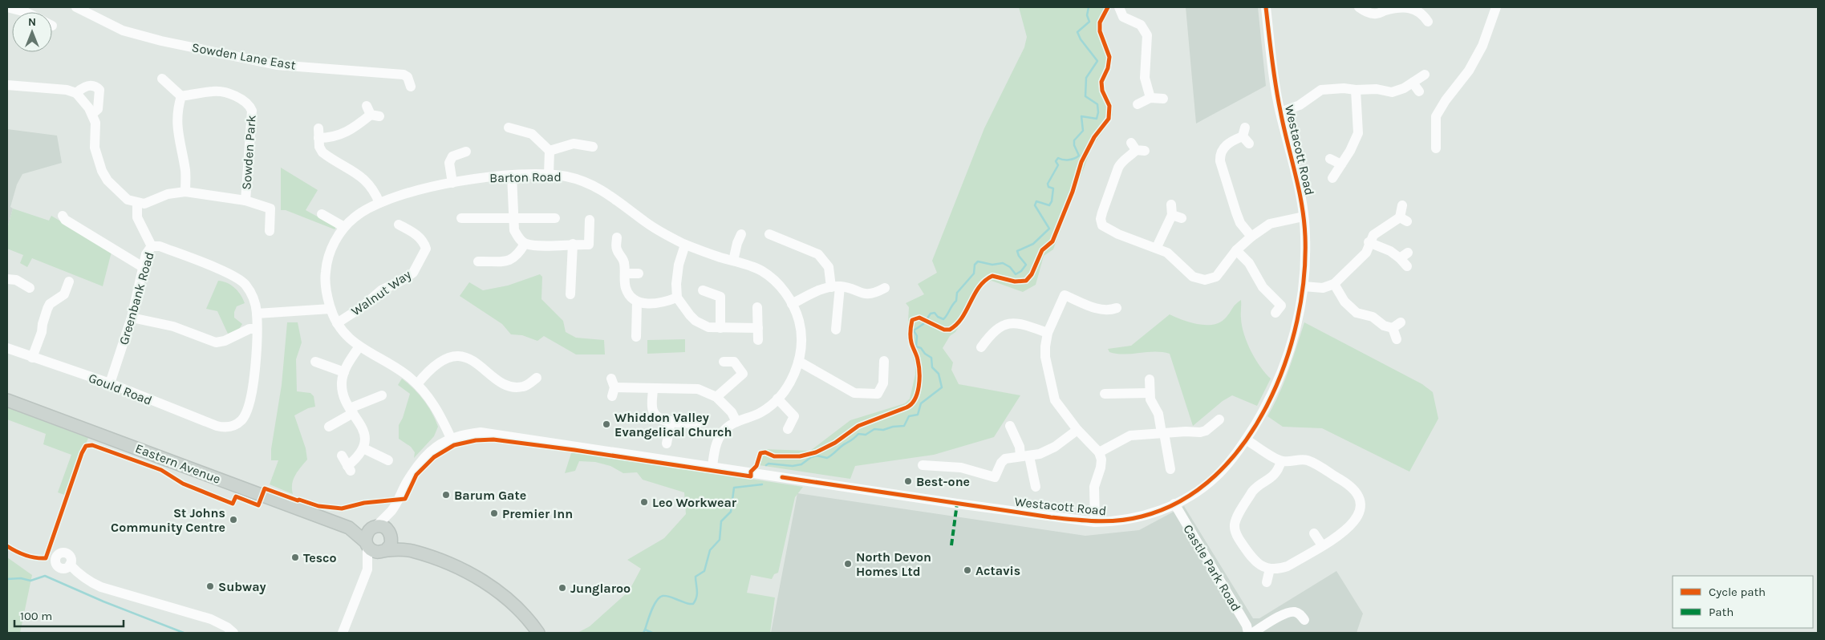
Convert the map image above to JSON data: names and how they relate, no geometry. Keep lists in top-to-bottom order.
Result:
{
  "streets": {
    "main road": ["Eastern Avenue"],
    "street": [
      "Sowden Lane East",
      "Westacott Road",
      "Sowden Park",
      "Barton Road",
      "Walnut Way",
      "Greenbank Road",
      "Gould Road",
      "Castle Park Road"
    ]
  },
  "crossings": [
    ["Westacott Road", "Barton Road"],
    ["Westacott Road", "Castle Park Road"],
    ["Sowden Park", "Greenbank Road"],
    ["Barton Road", "Walnut Way"],
    ["Greenbank Road", "Gould Road"]
  ],
  "places": [
    "Whiddon Valley Evangelical Church",
    "Best-one",
    "Barum Gate",
    "Leo Workwear",
    "Premier Inn",
    "St Johns Community Centre",
    "Tesco",
    "North Devon Homes Ltd",
    "Actavis",
    "Subway",
    "Junglaroo"
  ],
  "legend": ["Cycle path", "Path"],
  "scale_bar": "100 m",
  "north": "top"
}
